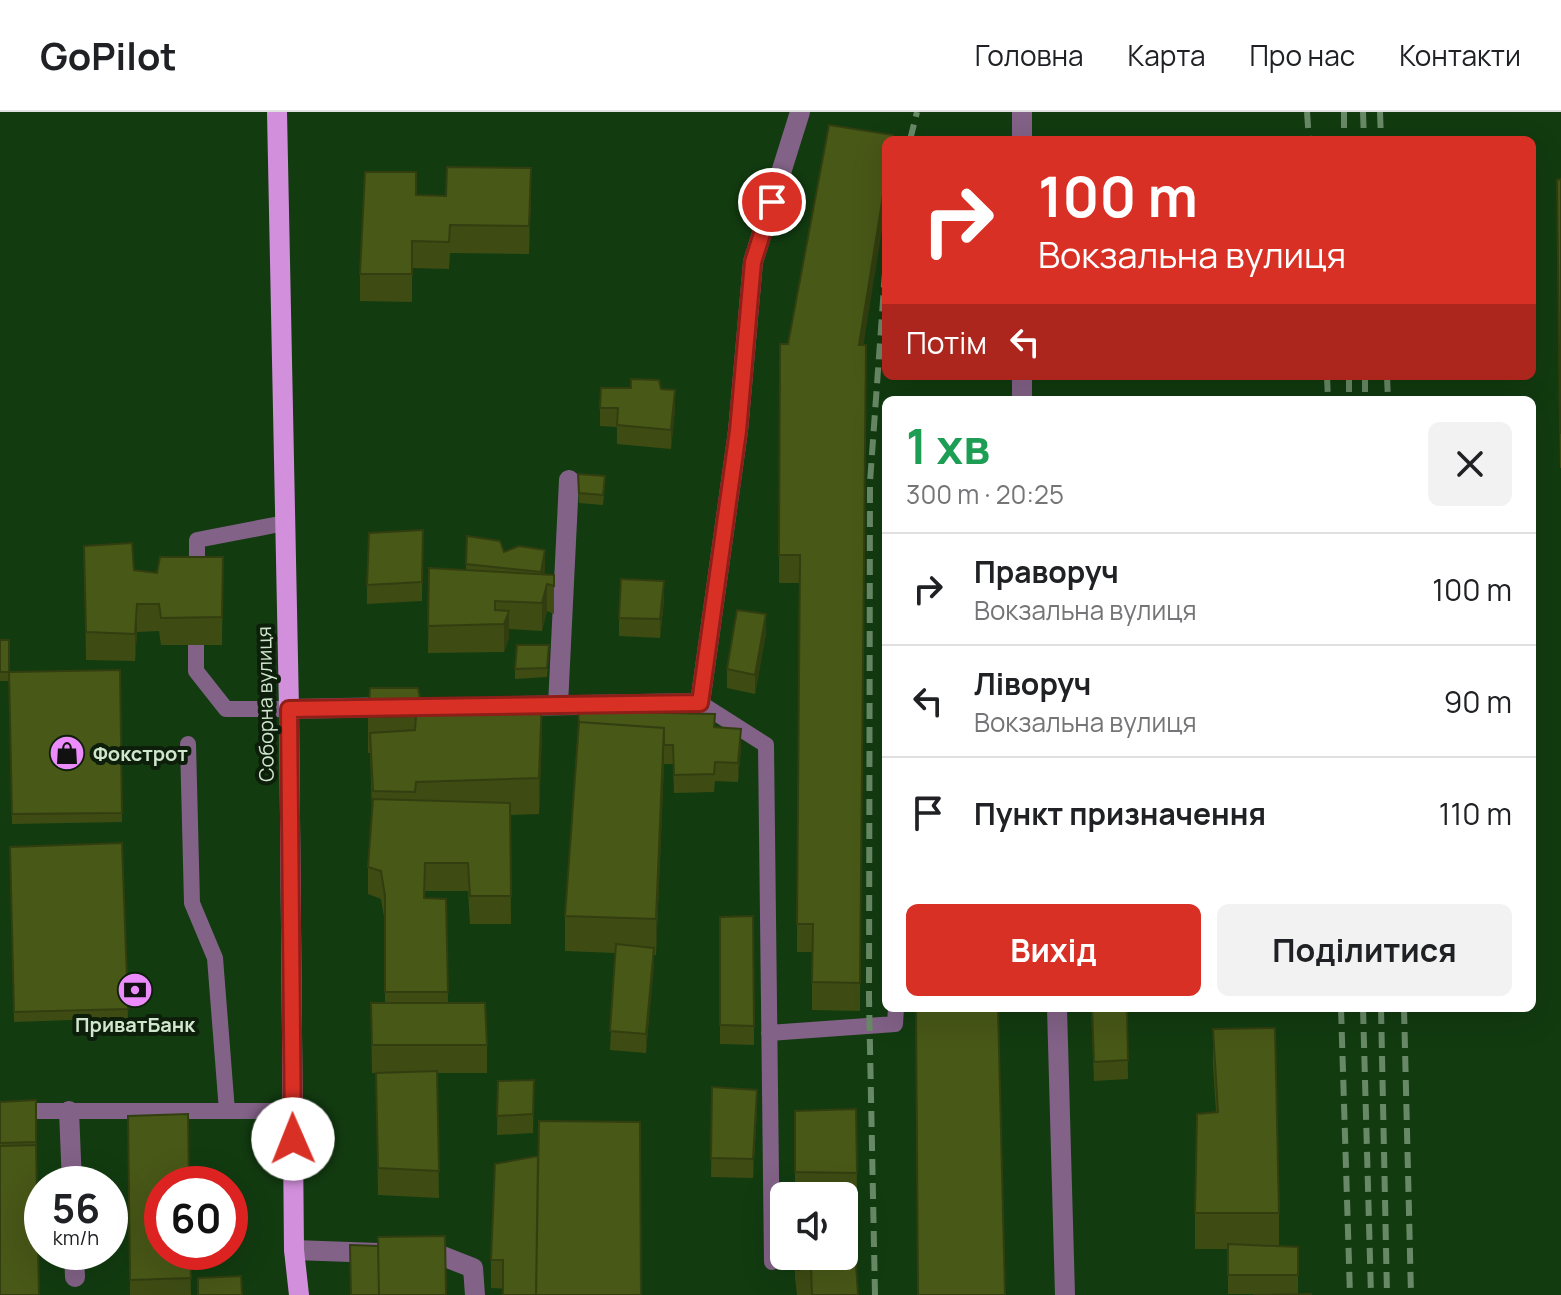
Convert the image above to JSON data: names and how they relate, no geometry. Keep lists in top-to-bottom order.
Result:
{
  "streets": {
    "main road": ["Соборна вулиця"]
  },
  "places": {
    "shop": ["Фокстрот"],
    "bank": ["ПриватБанк"]
  },
  "page": {
    "header": "GoPilot",
    "nav": [
      "Головна",
      "Карта",
      "Про нас",
      "Контакти"
    ],
    "turn": ["100 m", "Вокзальна вулиця"],
    "then": "Потім",
    "heading": ["1 хв", "300 m · 20:25"],
    "list": [
      {
        "name": "Праворуч",
        "note": "Вокзальна вулиця",
        "value": "100 m"
      },
      {
        "name": "Ліворуч",
        "note": "Вокзальна вулиця",
        "value": "90 m"
      },
      {
        "name": "Пункт призначення",
        "value": "110 m"
      }
    ],
    "buttons": ["Вихід", "Поділитися"],
    "speed": "56 km/h",
    "limit": "60"
  }
}
